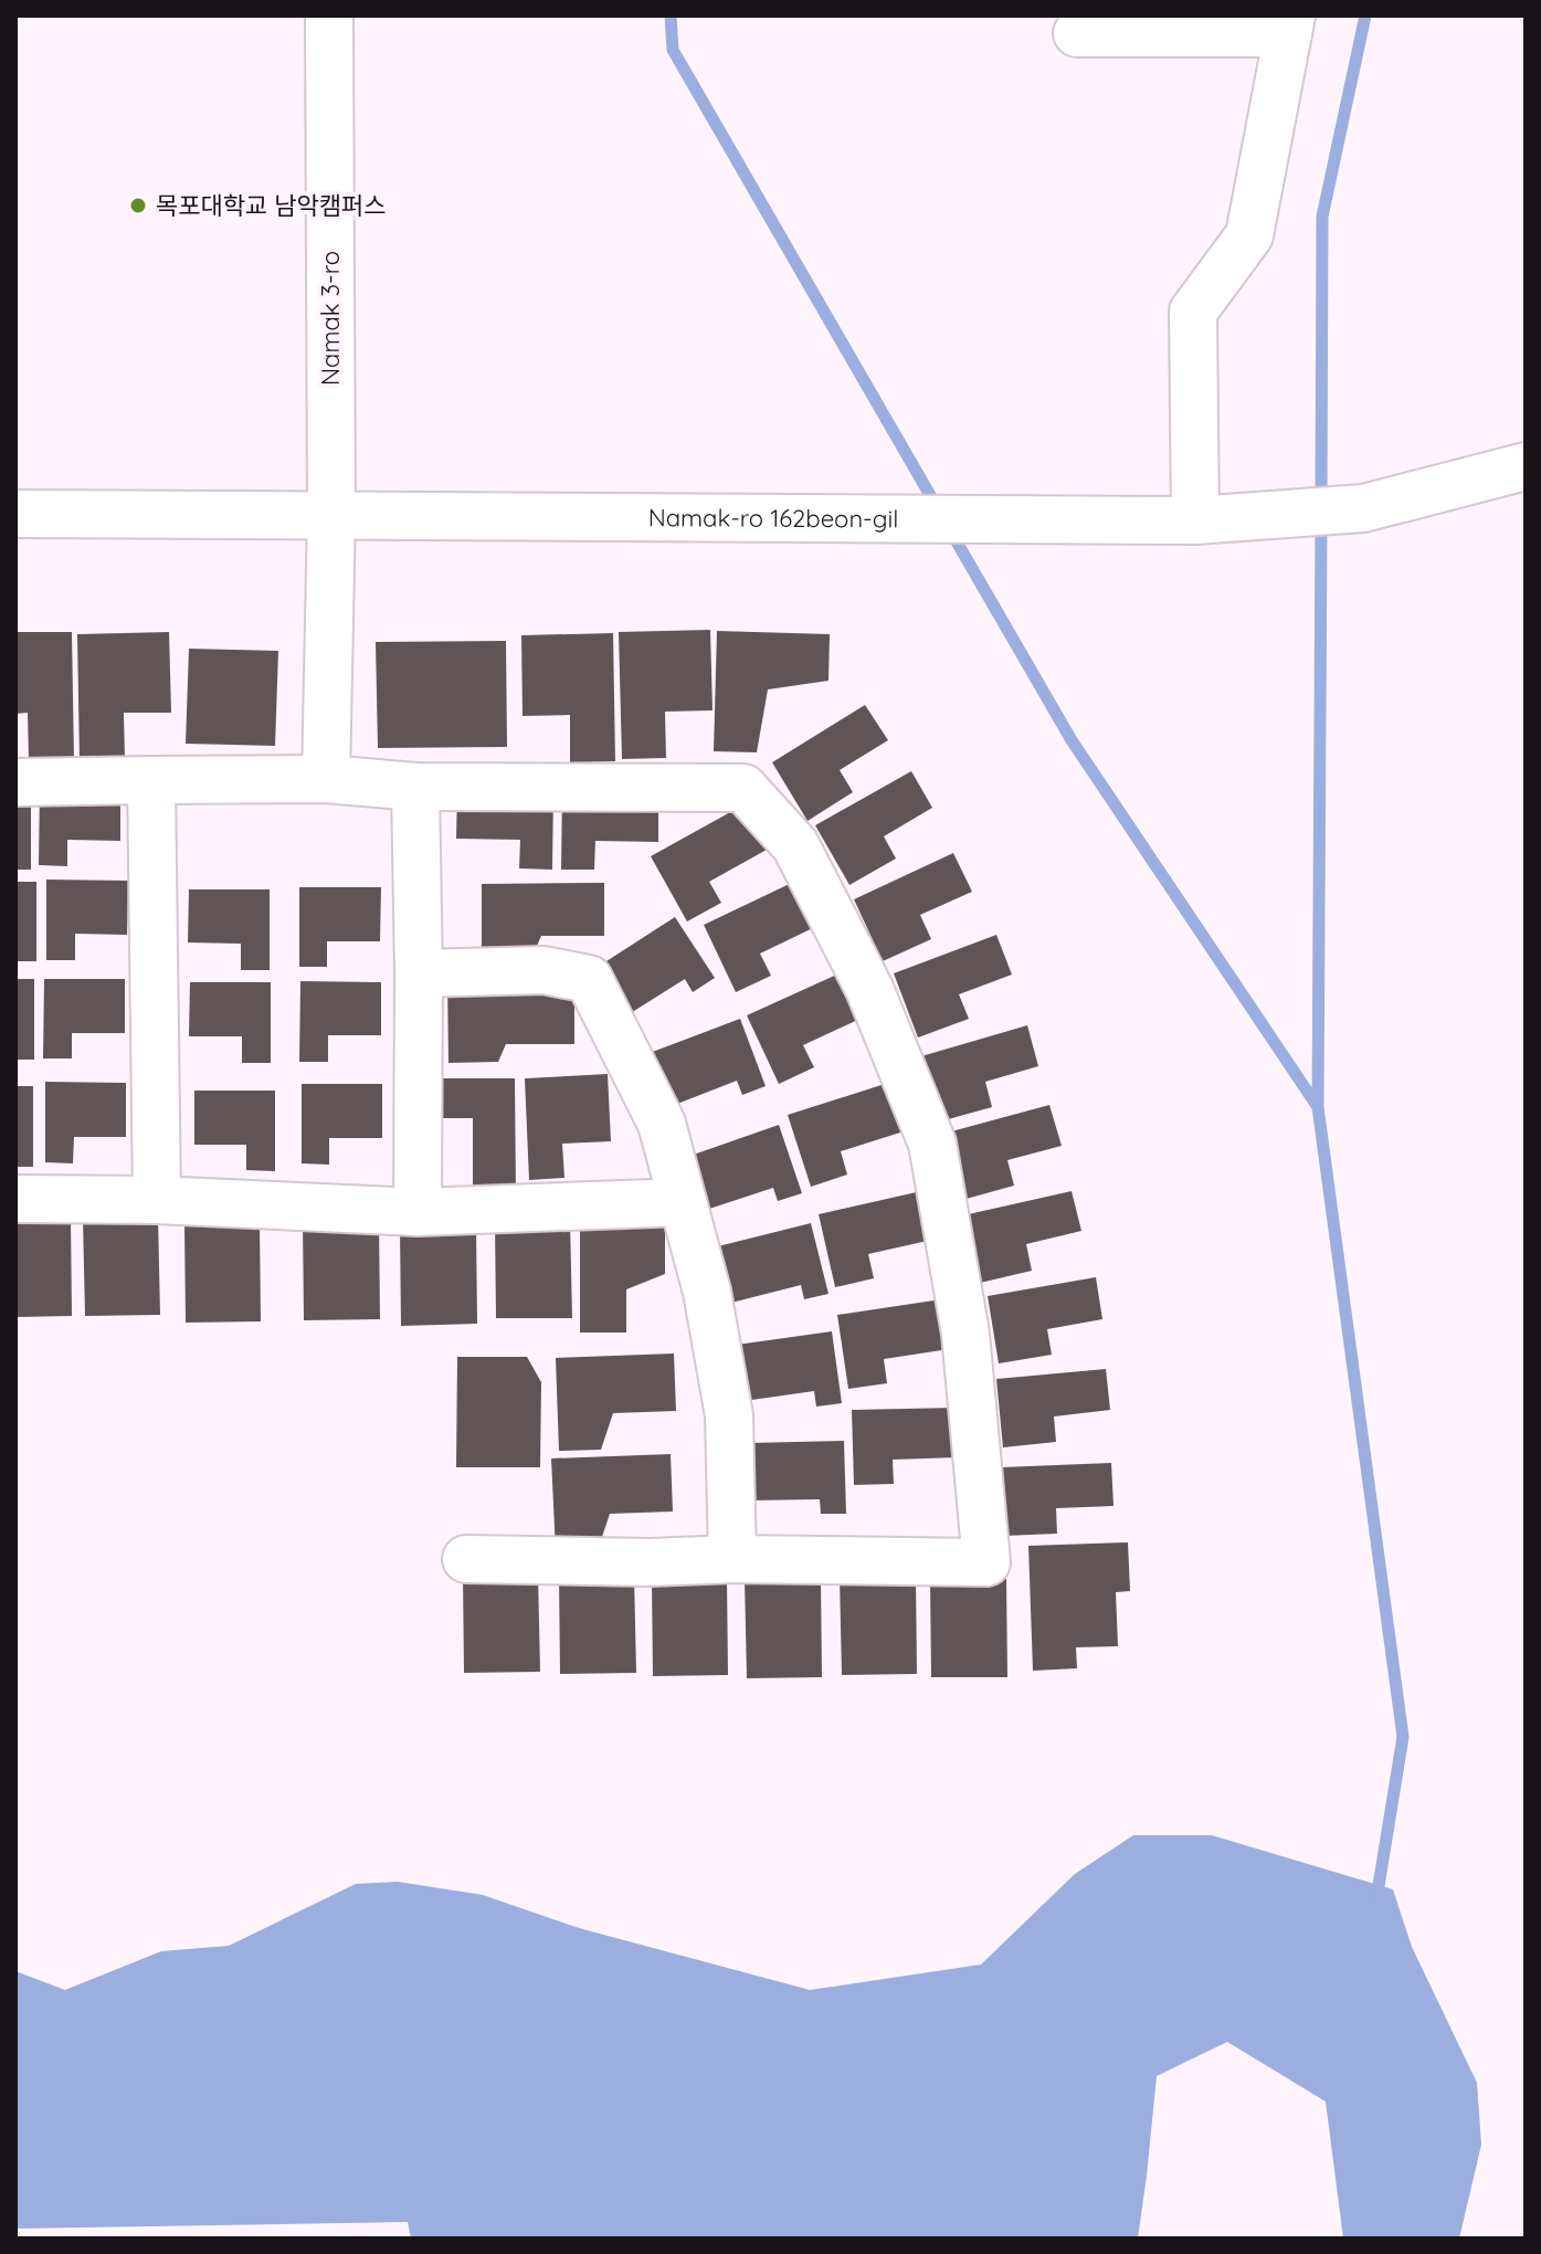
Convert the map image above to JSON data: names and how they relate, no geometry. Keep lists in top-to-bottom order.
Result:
{
  "streets": {
    "street": ["Namak 3-ro", "Namak-ro 162beon-gil"]
  },
  "crossings": [
    ["Namak 3-ro", "Namak-ro 162beon-gil"]
  ],
  "places": ["목포대학교 남악캠퍼스"]
}
